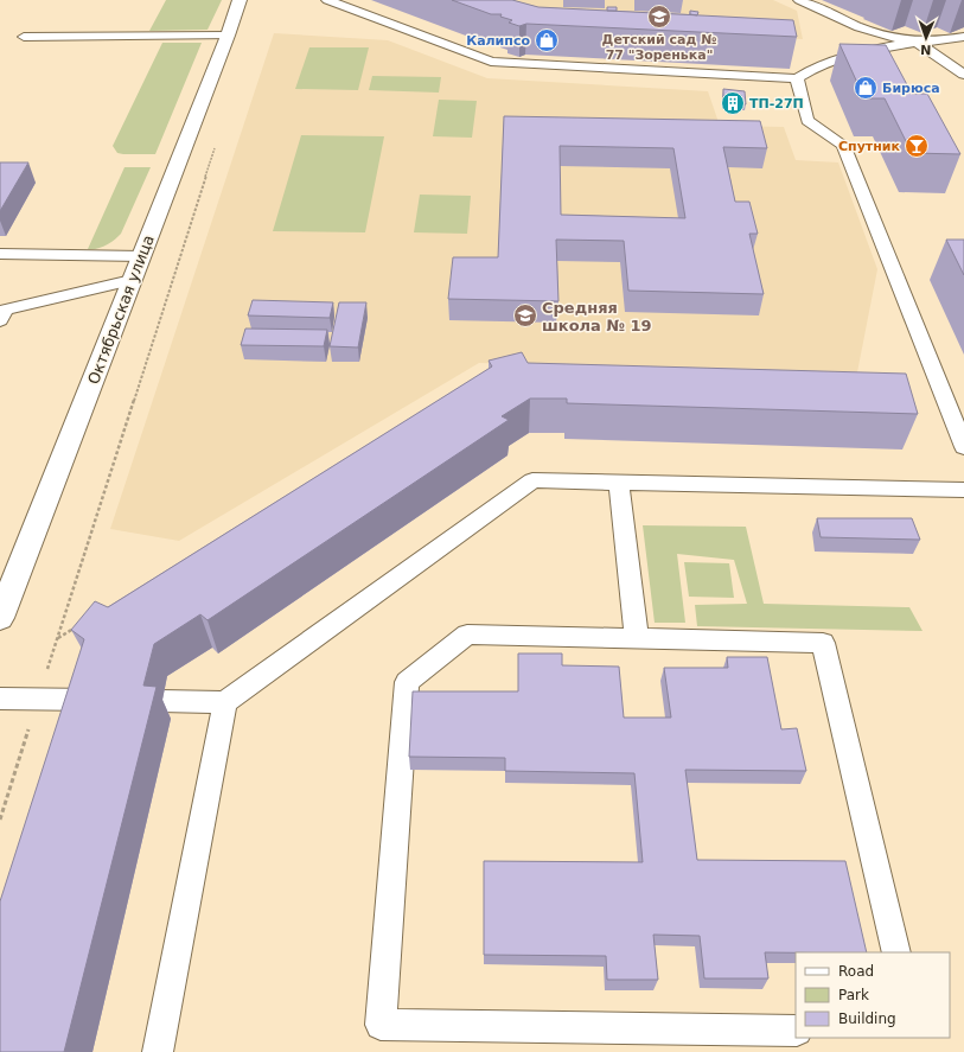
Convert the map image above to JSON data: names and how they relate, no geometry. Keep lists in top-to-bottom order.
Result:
{
  "streets": {
    "main road": ["Октябрьская улица"]
  },
  "places": {
    "school or university": ["Детский сад № 77 \"Зоренька\"", "Средняя школа № 19"],
    "shop": ["Калипсо", "Бирюса"],
    "building": ["ТП-27П"],
    "bar": ["Спутник"]
  },
  "legend": ["Road", "Park", "Building"],
  "north": "bottom"
}
